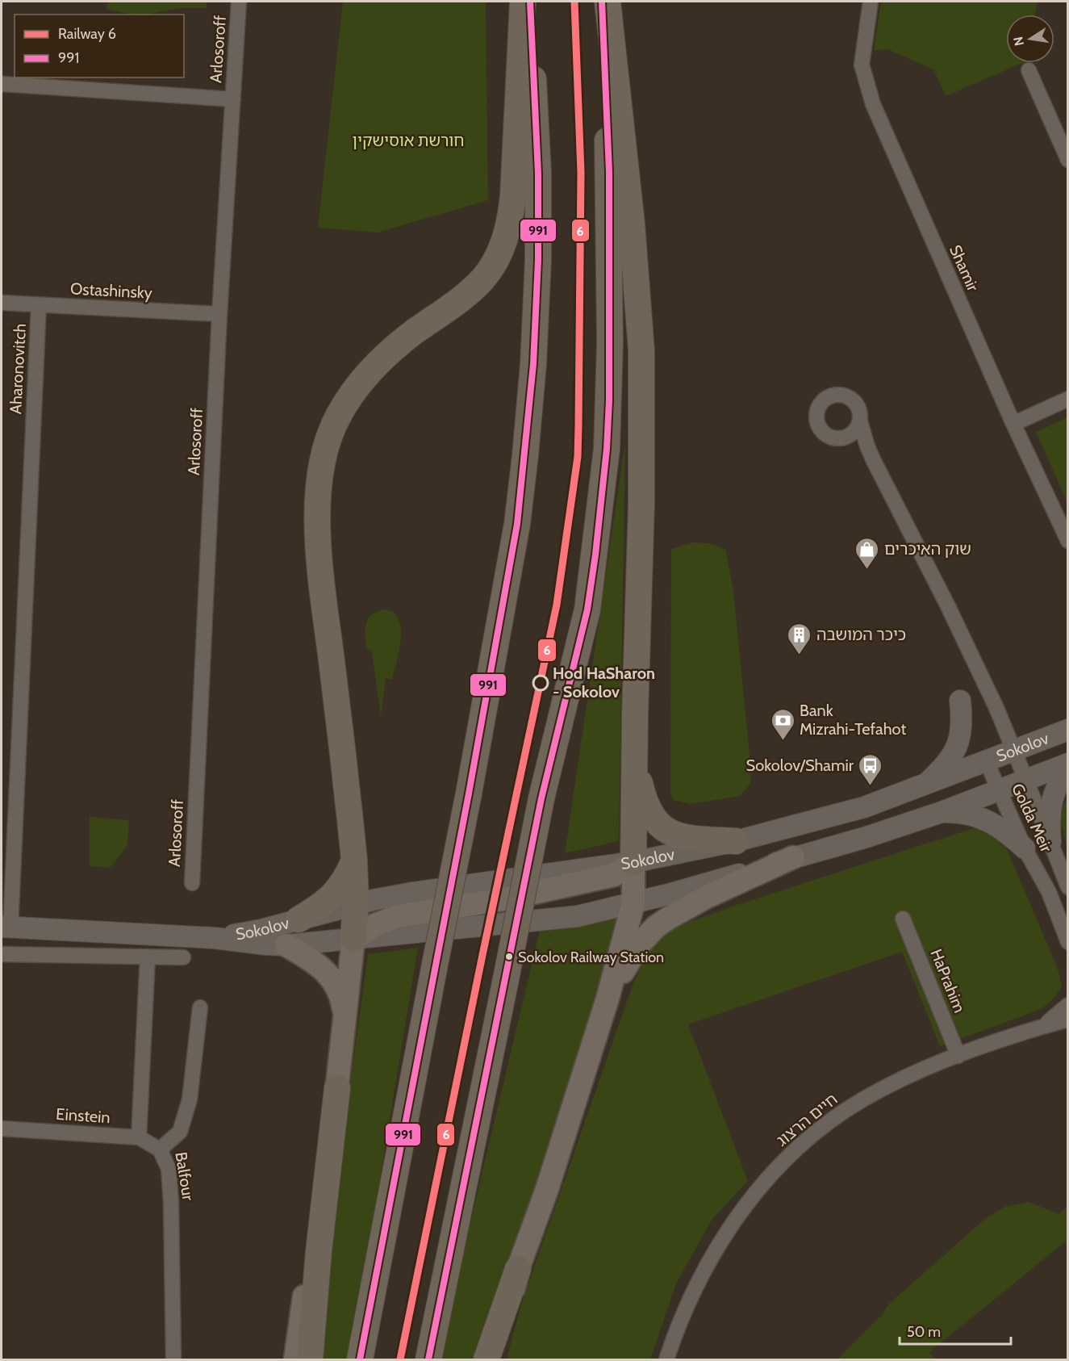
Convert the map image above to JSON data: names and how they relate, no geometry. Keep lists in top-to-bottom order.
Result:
{
  "streets": {
    "main road": ["Sokolov"],
    "street": [
      "Arlosoroff",
      "Shamir",
      "Ostashinsky",
      "Aharonovitch",
      "Golda Meir",
      "HaPrahim",
      "Einstein",
      "חיים הרצוג",
      "Balfour"
    ]
  },
  "crossings": [
    ["Arlosoroff", "Ostashinsky"],
    ["Ostashinsky", "Aharonovitch"],
    ["Aharonovitch", "Sokolov"],
    ["Sokolov", "Golda Meir"],
    ["HaPrahim", "חיים הרצוג"],
    ["Einstein", "Balfour"]
  ],
  "parks": ["חורשת אוסישקין"],
  "places": {
    "shop": ["שוק האיכרים"],
    "building": ["כיכר המושבה"],
    "other": ["Hod HaSharon - Sokolov", "Sokolov Railway Station"],
    "bank": ["Bank Mizrahi-Tefahot"],
    "bus stop": ["Sokolov/Shamir"]
  },
  "lines": ["rail line 6", "transit line 991"],
  "legend": ["Railway 6", "991"],
  "scale_bar": "50 m",
  "north": "left"
}
